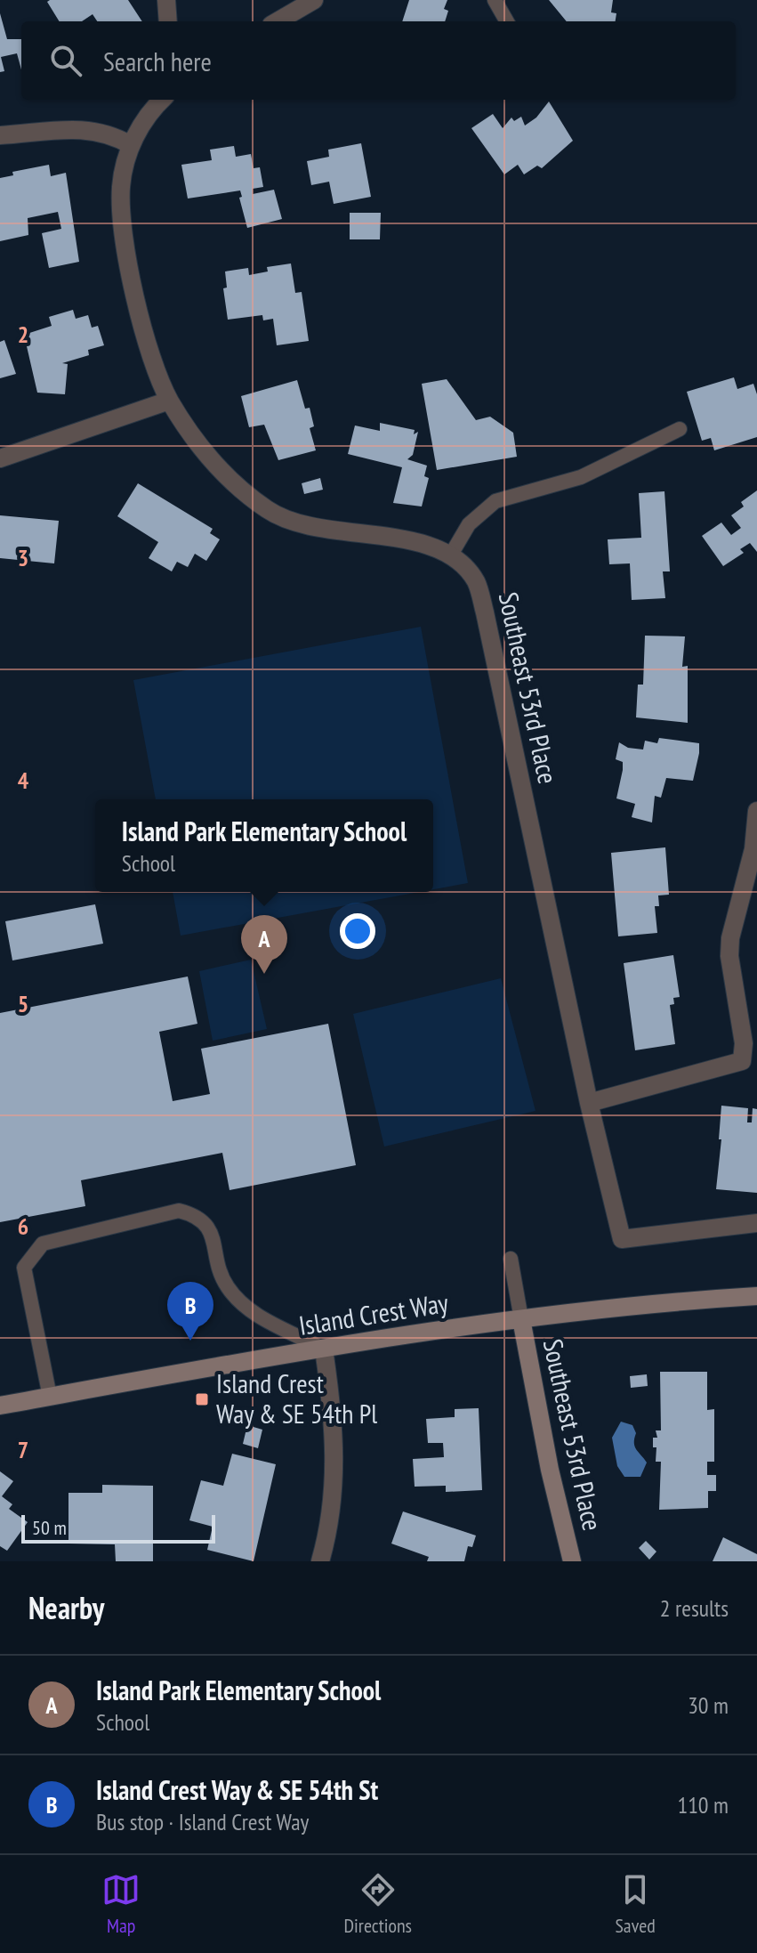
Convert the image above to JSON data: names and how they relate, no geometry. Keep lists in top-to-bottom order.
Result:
{
  "streets": {
    "main road": ["Southeast 53rd Place", "Island Crest Way"]
  },
  "crossings": [
    ["Southeast 53rd Place", "Island Crest Way"]
  ],
  "places": {
    "transit": ["Island Crest Way & SE 54th Pl"]
  },
  "scale_bar": "50 m",
  "page": {
    "search": "Search here",
    "popup": ["Island Park Elementary School", "School"],
    "pins": ["A", "B"],
    "scale": "50 m",
    "heading": ["Nearby", "2 results"],
    "list": [
      {
        "mark": "A",
        "name": "Island Park Elementary School",
        "note": "School",
        "value": "30 m"
      },
      {
        "mark": "B",
        "name": "Island Crest Way & SE 54th St",
        "note": "Bus stop · Island Crest Way",
        "value": "110 m"
      }
    ],
    "nav": ["Map", "Directions", "Saved"]
  },
  "grid": {
    "rows": [
      "2",
      "3",
      "4",
      "5",
      "6",
      "7"
    ]
  }
}
